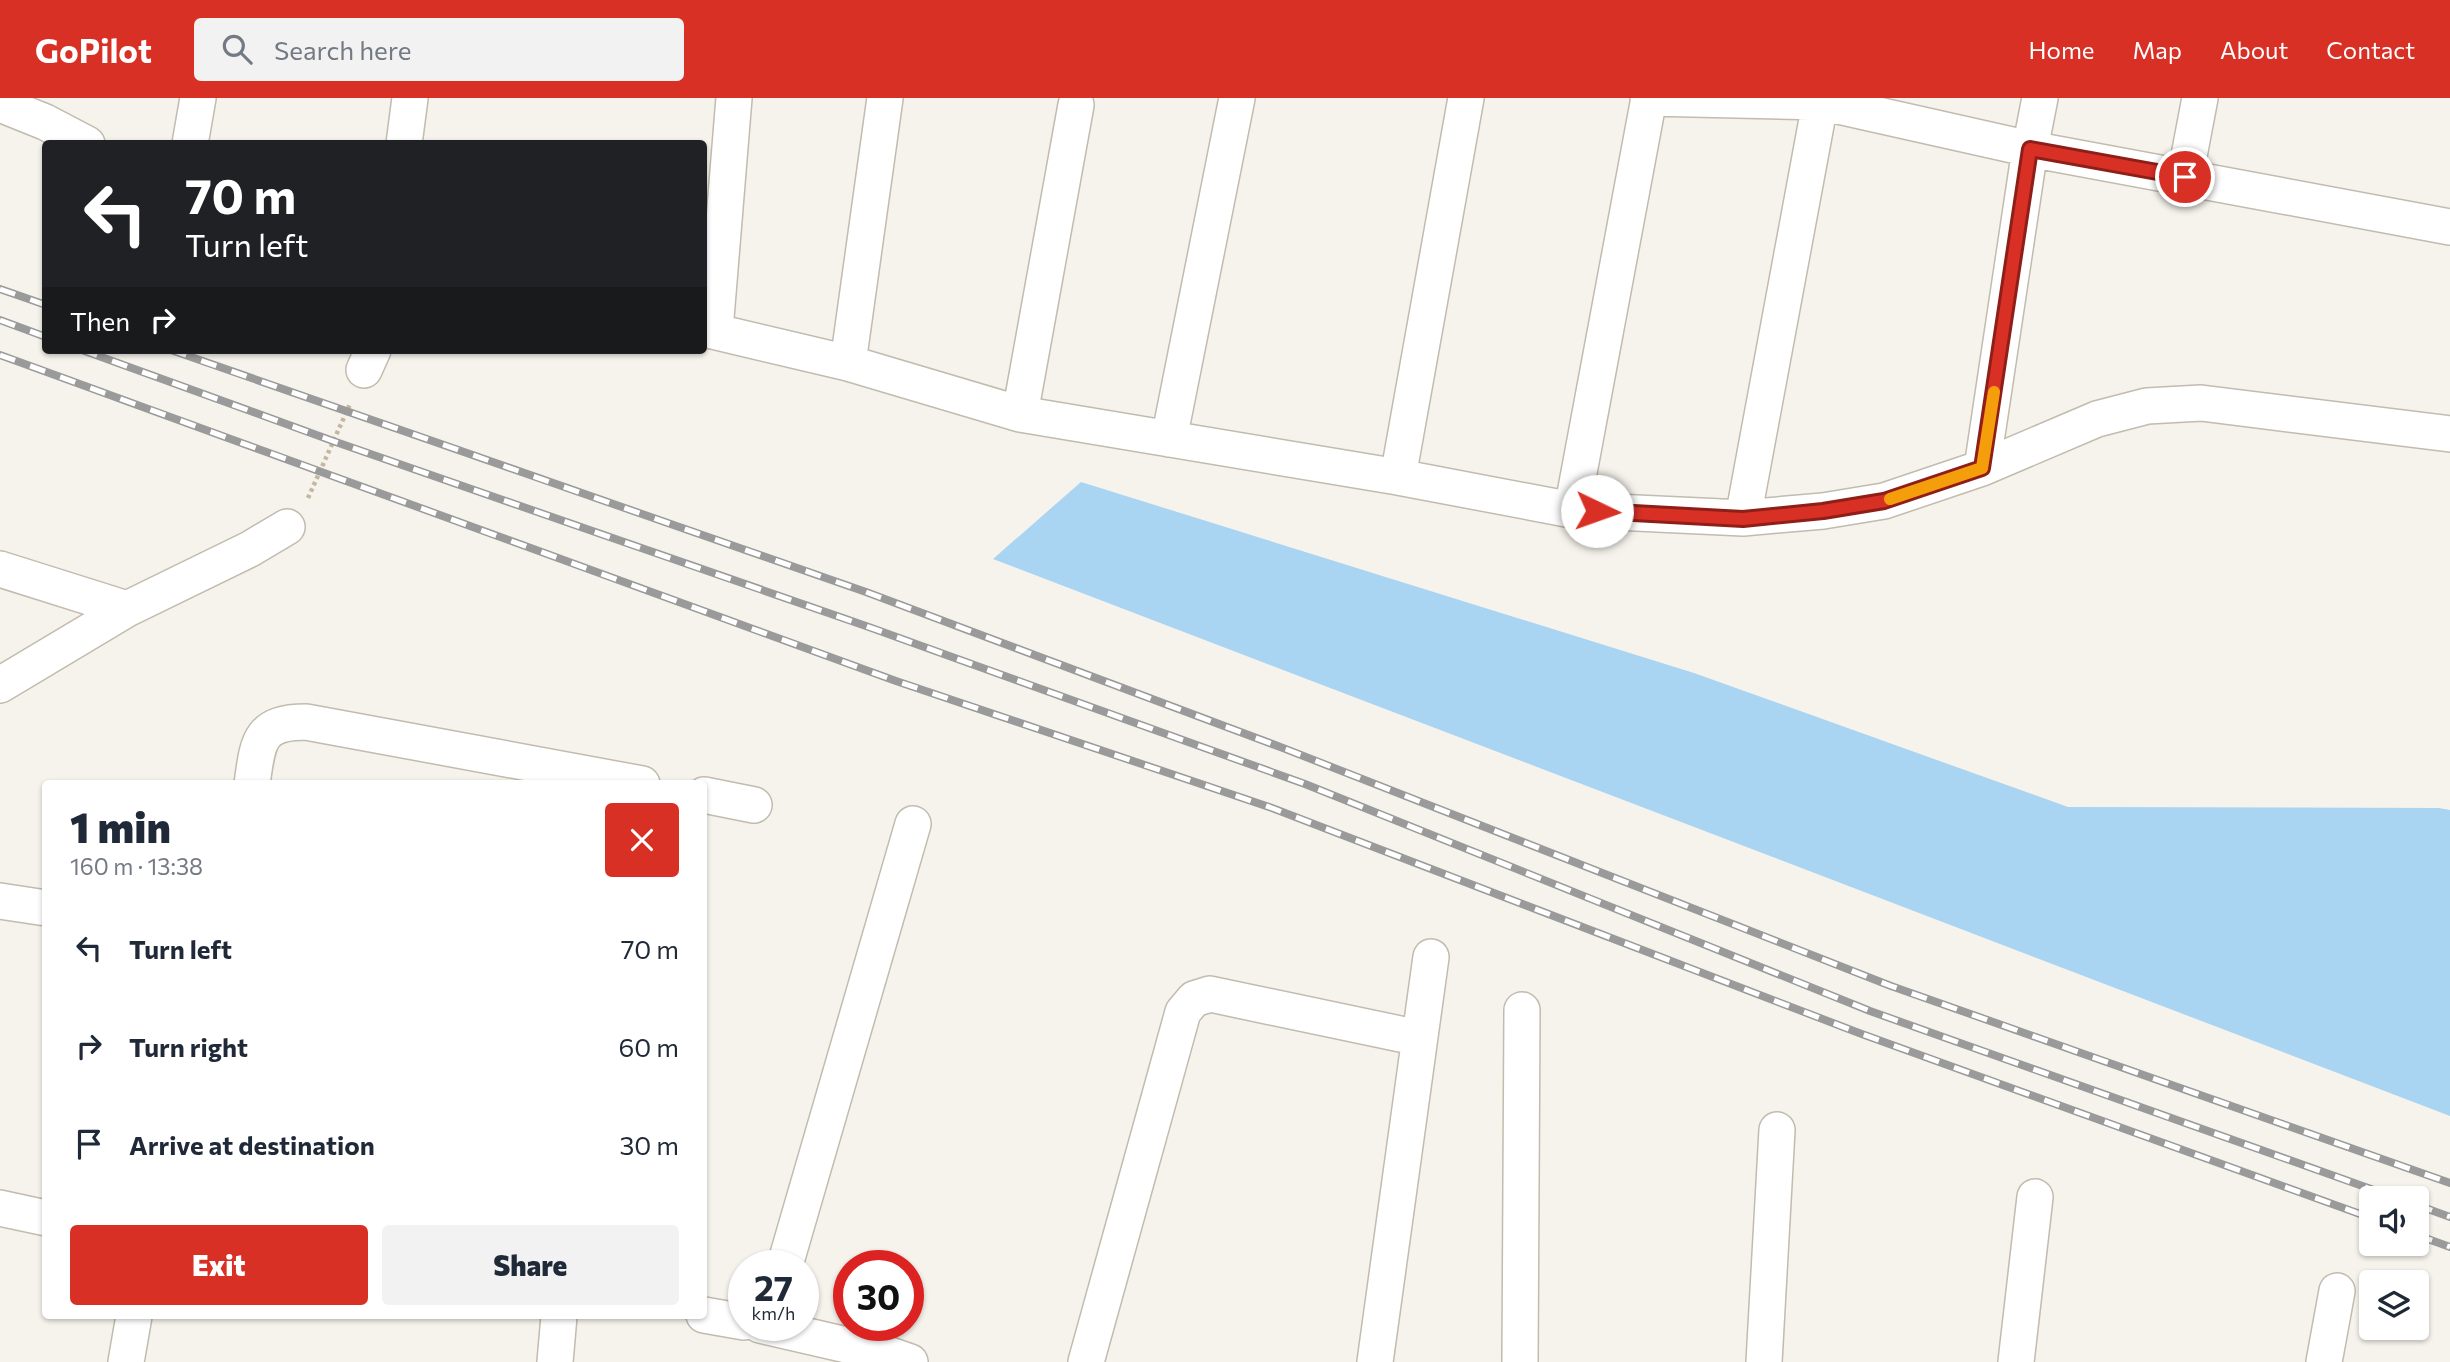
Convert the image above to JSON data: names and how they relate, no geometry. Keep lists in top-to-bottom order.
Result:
{
  "page": {
    "header": "GoPilot",
    "search": "Search here",
    "nav": [
      "Home",
      "Map",
      "About",
      "Contact"
    ],
    "turn": ["70 m", "Turn left"],
    "then": "Then",
    "heading": ["1 min", "160 m · 13:38"],
    "list": [
      {
        "name": "Turn left",
        "value": "70 m"
      },
      {
        "name": "Turn right",
        "value": "60 m"
      },
      {
        "name": "Arrive at destination",
        "value": "30 m"
      }
    ],
    "buttons": ["Exit", "Share"],
    "speed": "27 km/h",
    "limit": "30"
  }
}
